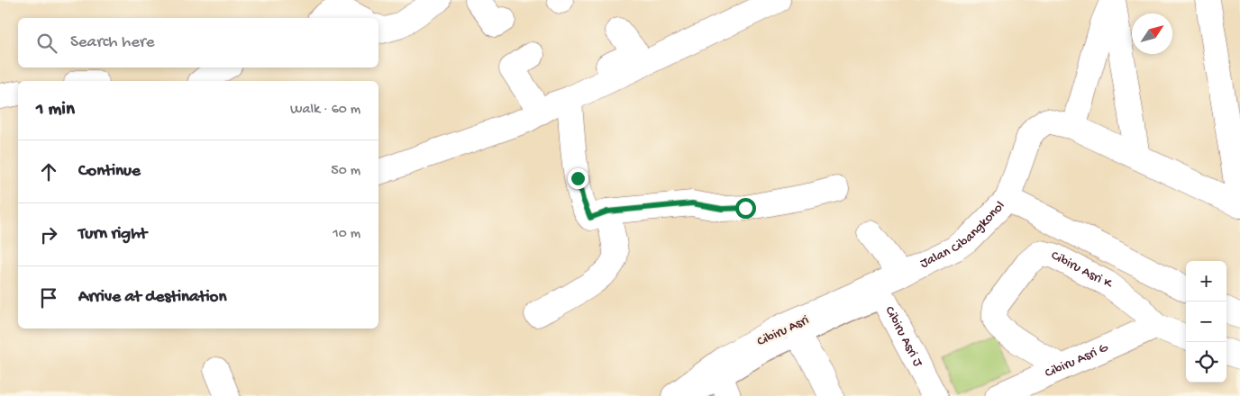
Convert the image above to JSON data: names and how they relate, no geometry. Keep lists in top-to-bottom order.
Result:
{
  "streets": {
    "street": [
      "Jalan Cibangkonol",
      "Cibiru Asri K",
      "Cibiru Asri J",
      "Cibiru Asri G"
    ],
    "lane": ["Cibiru Asri"]
  },
  "crossings": [
    ["Cibiru Asri K", "Cibiru Asri G"],
    ["Cibiru Asri", "Cibiru Asri J"]
  ],
  "north": "top right",
  "page": {
    "search": "Search here",
    "heading": ["1 min", "Walk · 60 m"],
    "list": [
      ["Continue", "50 m"],
      ["Turn right", "10 m"],
      "Arrive at destination"
    ],
    "map_buttons": ["+", "−"]
  }
}
